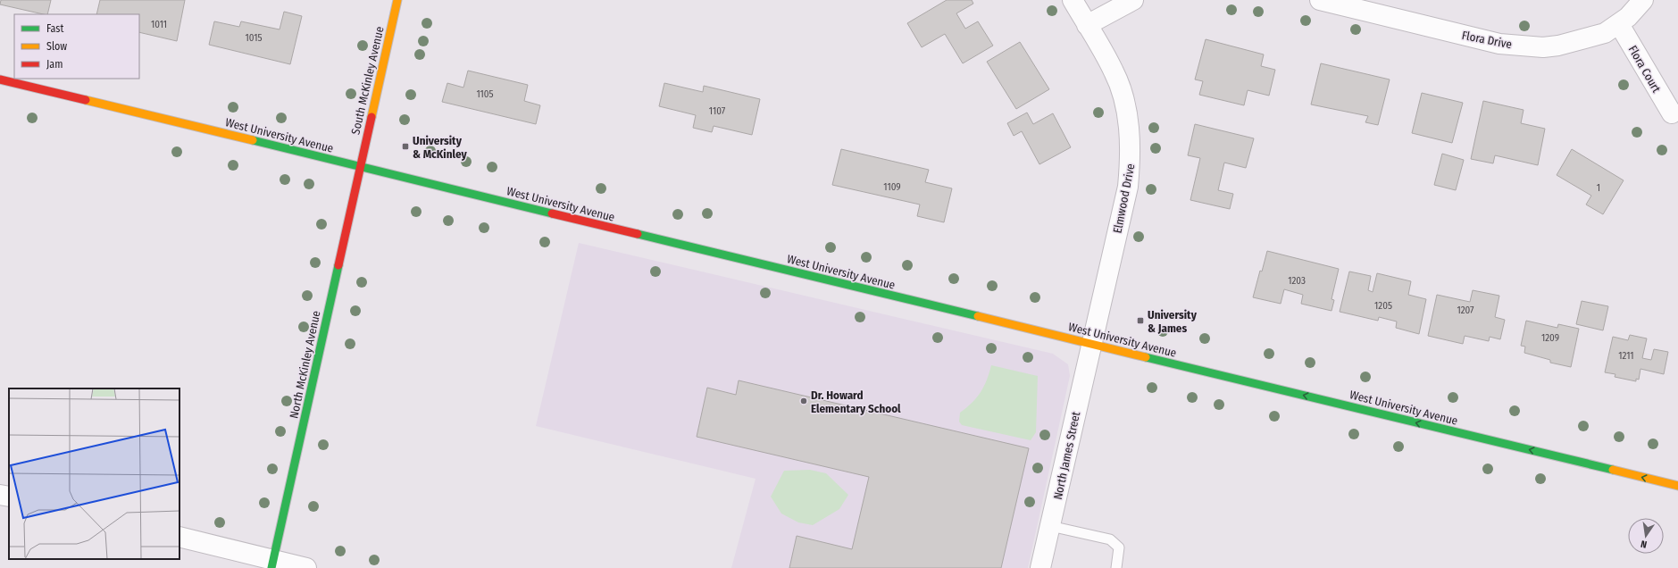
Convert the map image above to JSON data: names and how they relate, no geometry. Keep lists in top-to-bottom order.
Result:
{
  "streets": {
    "main road": ["South McKinley Avenue", "West University Avenue", "North McKinley Avenue"],
    "street": [
      "Flora Drive",
      "Flora Court",
      "Elmwood Drive",
      "North James Street"
    ]
  },
  "crossings": [
    ["Flora Drive", "Flora Court"],
    ["South McKinley Avenue", "West University Avenue"],
    ["South McKinley Avenue", "North McKinley Avenue"],
    ["West University Avenue", "Elmwood Drive"],
    ["West University Avenue", "North McKinley Avenue"],
    ["West University Avenue", "North James Street"],
    ["Elmwood Drive", "North James Street"]
  ],
  "places": {
    "transit": ["University & McKinley", "University & James"],
    "other": ["Dr. Howard Elementary School"]
  },
  "house_numbers": [
    "1011",
    "1015",
    "1105",
    "1107",
    "1109",
    "1",
    "1203",
    "1205",
    "1207",
    "1209",
    "1211"
  ],
  "legend": ["Fast", "Slow", "Jam"],
  "north": "bottom"
}
